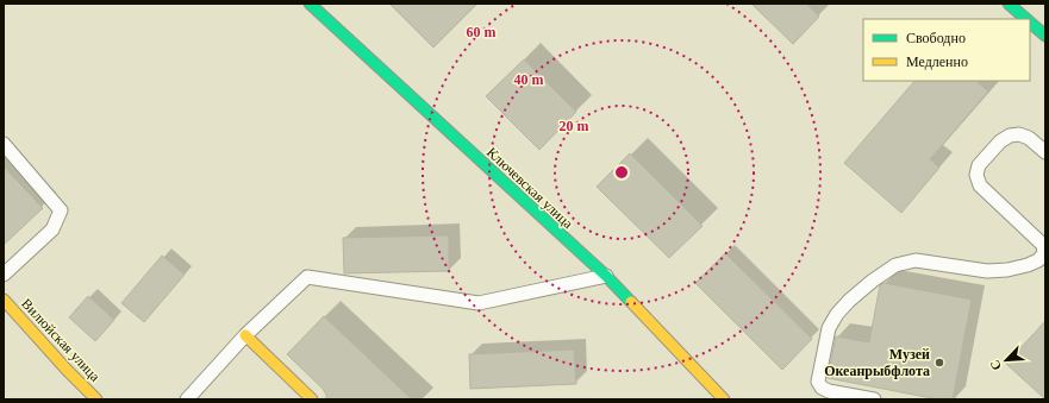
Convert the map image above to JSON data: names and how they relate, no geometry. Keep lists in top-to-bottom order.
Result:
{
  "streets": {
    "main road": ["Ключевская улица", "Вилюйская улица"]
  },
  "places": ["Музей Океанрыбфлота"],
  "legend": ["Свободно", "Медленно"],
  "north": "bottom left",
  "rings": ["60 m", "40 m", "20 m"]
}
